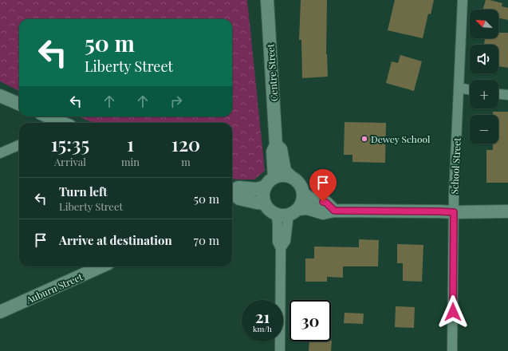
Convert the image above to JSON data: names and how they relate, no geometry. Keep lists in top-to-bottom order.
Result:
{
  "streets": {
    "street": ["Centre Street", "School Street", "Auburn Street"]
  },
  "places": ["Dewey School"],
  "north": "top left",
  "page": {
    "map_buttons": ["+", "−"],
    "turn": ["50 m", "Liberty Street"],
    "eta": [
      "15:35",
      "Arrival",
      "1",
      "min",
      "120",
      "m"
    ],
    "list": [
      {
        "name": "Turn left",
        "note": "Liberty Street",
        "value": "50 m"
      },
      {
        "name": "Arrive at destination",
        "value": "70 m"
      }
    ],
    "speed": "21 km/h",
    "limit": "30"
  }
}
